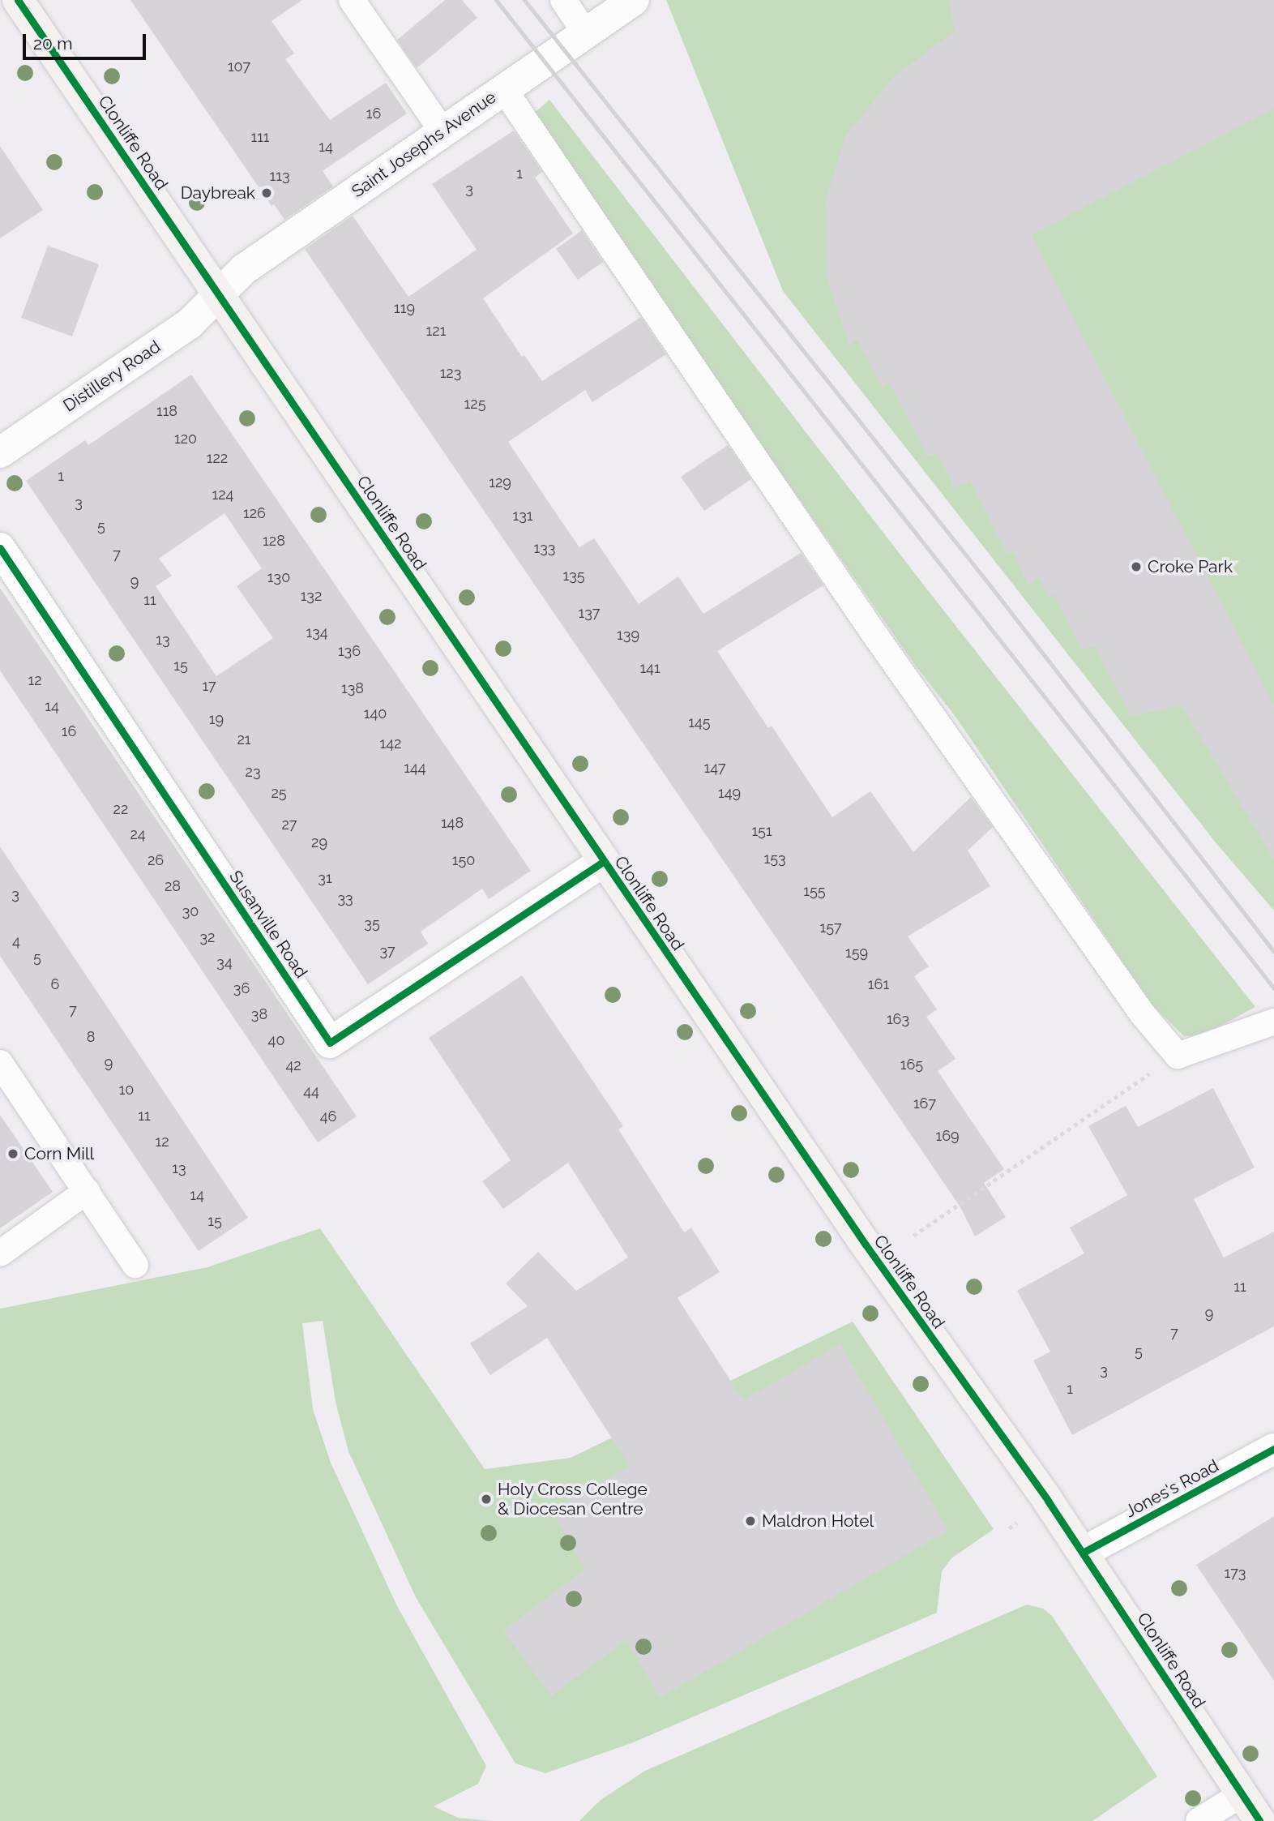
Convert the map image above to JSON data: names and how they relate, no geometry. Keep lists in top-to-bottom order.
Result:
{
  "streets": {
    "main road": ["Clonliffe Road"],
    "street": [
      "Saint Josephs Avenue",
      "Distillery Road",
      "Susanville Road",
      "Jones's Road"
    ]
  },
  "crossings": [
    ["Clonliffe Road", "Saint Josephs Avenue"],
    ["Clonliffe Road", "Distillery Road"],
    ["Clonliffe Road", "Susanville Road"],
    ["Clonliffe Road", "Jones's Road"],
    ["Saint Josephs Avenue", "Distillery Road"]
  ],
  "places": [
    "Daybreak",
    "Croke Park",
    "Corn Mill",
    "Holy Cross College & Diocesan Centre",
    "Maldron Hotel"
  ],
  "house_numbers": [
    "107",
    "16",
    "111",
    "14",
    "1",
    "113",
    "3",
    "119",
    "121",
    "123",
    "125",
    "118",
    "120",
    "122",
    "1",
    "129",
    "124",
    "3",
    "126",
    "131",
    "5",
    "128",
    "133",
    "7",
    "135",
    "130",
    "9",
    "132",
    "11",
    "137",
    "134",
    "139",
    "13",
    "136",
    "15",
    "141",
    "12",
    "17",
    "138",
    "14",
    "140",
    "19",
    "145",
    "16",
    "21",
    "142",
    "144",
    "147",
    "23",
    "25",
    "149",
    "22",
    "148",
    "27",
    "151",
    "24",
    "29",
    "153",
    "26",
    "150",
    "31",
    "28",
    "155",
    "3",
    "33",
    "30",
    "35",
    "157",
    "32",
    "4",
    "37",
    "159",
    "5",
    "34",
    "6",
    "161",
    "36",
    "7",
    "38",
    "163",
    "8",
    "40",
    "9",
    "165",
    "42",
    "10",
    "44",
    "167",
    "11",
    "46",
    "169",
    "12",
    "13",
    "14",
    "15",
    "11",
    "9",
    "7",
    "5",
    "3",
    "1",
    "173"
  ],
  "scale_bar": "20 m"
}
